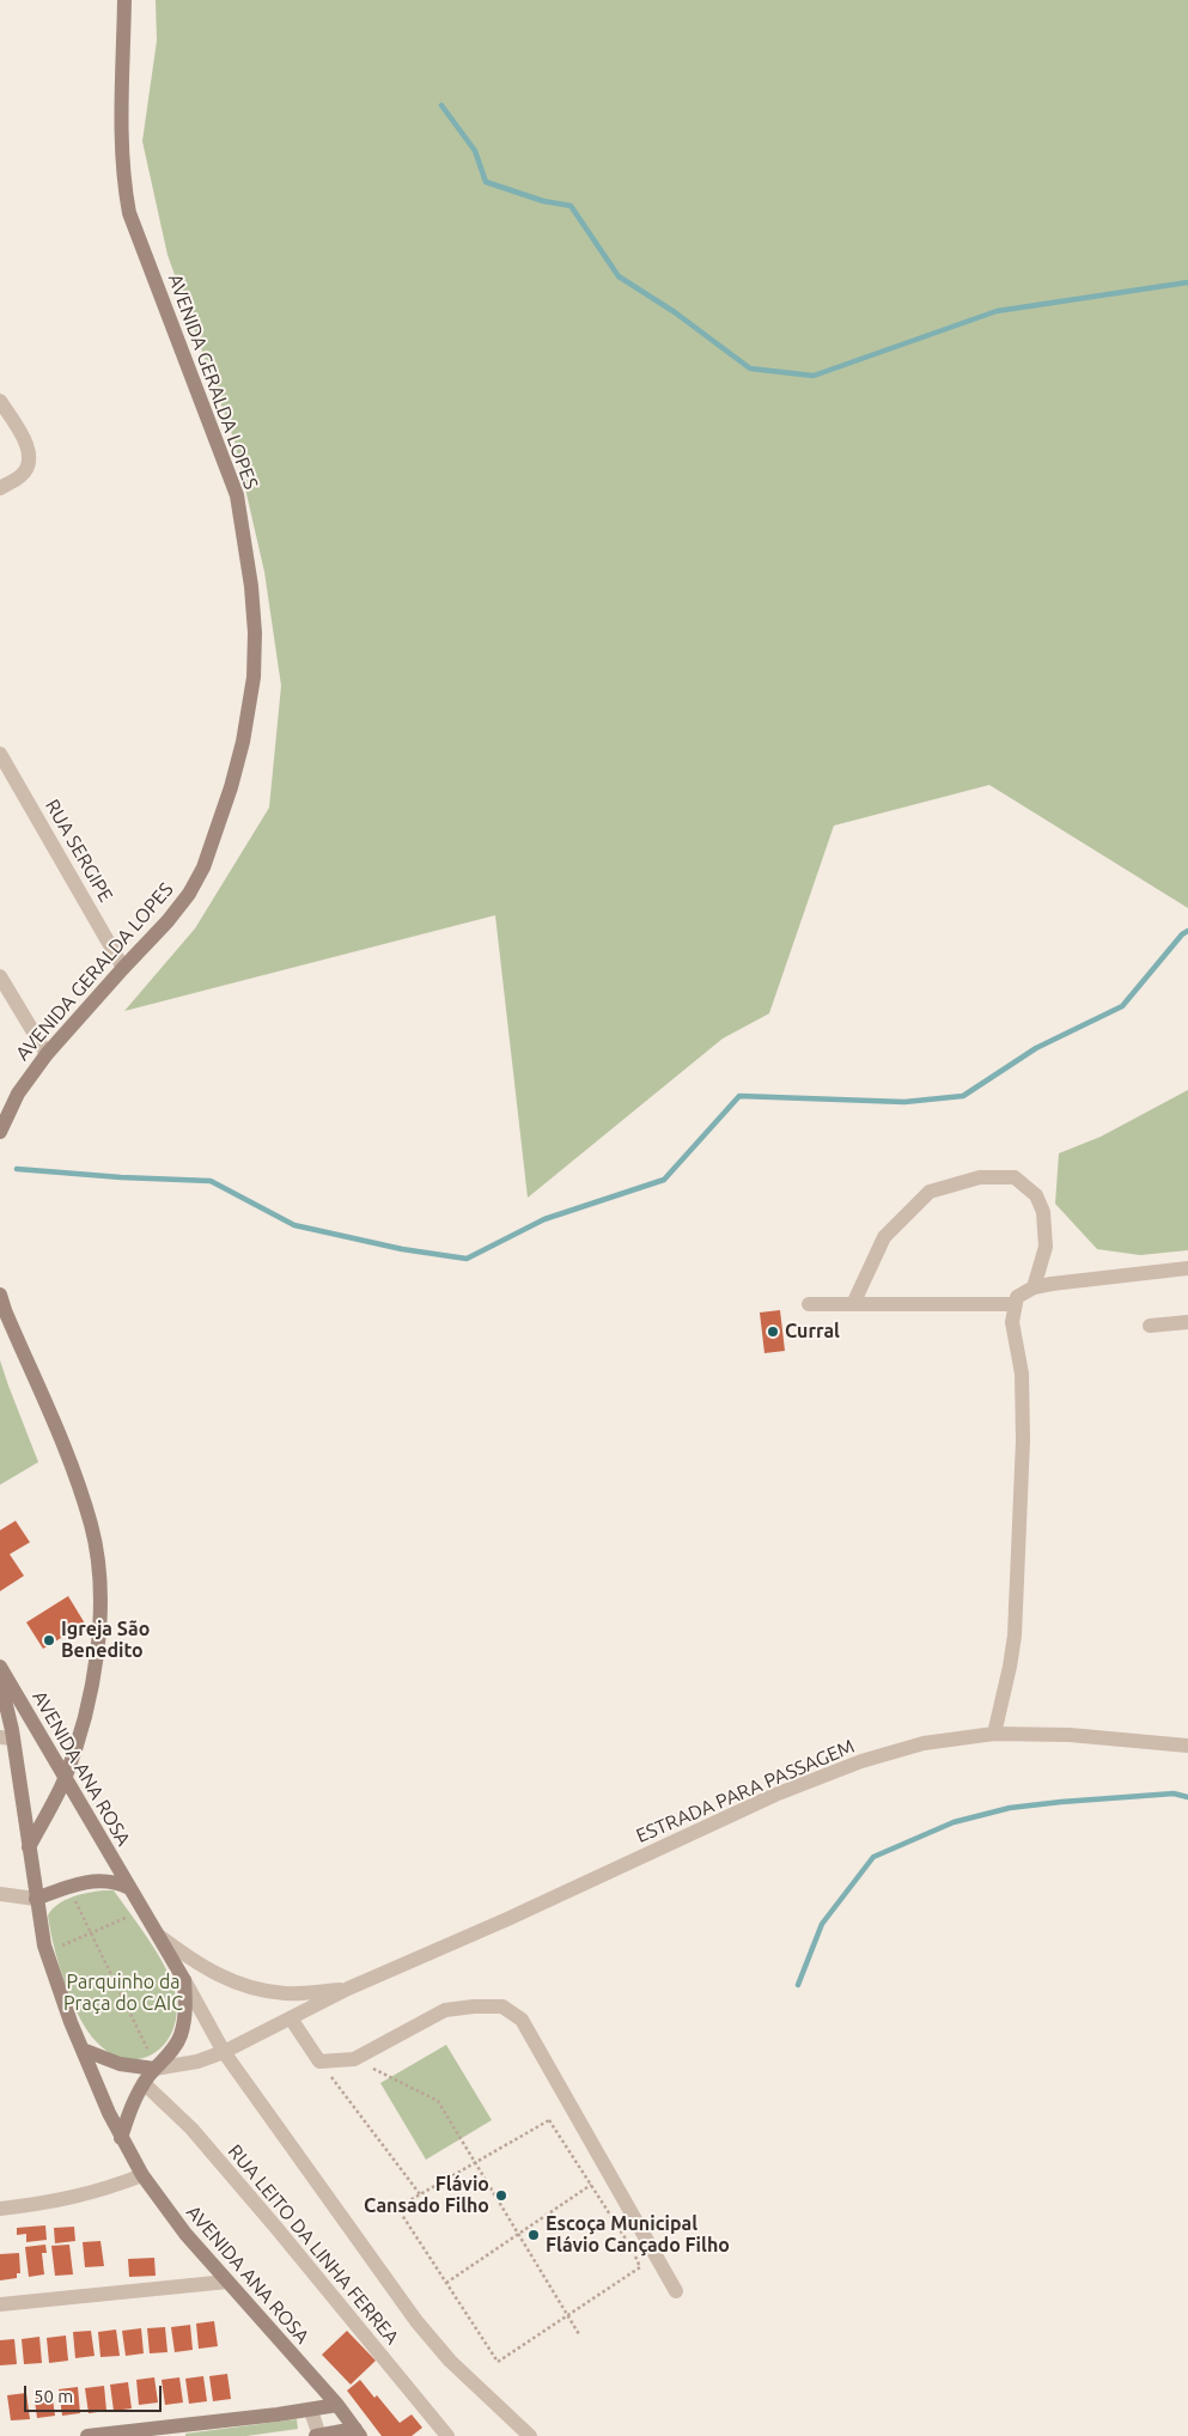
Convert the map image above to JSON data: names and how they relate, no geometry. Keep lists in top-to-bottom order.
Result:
{
  "streets": {
    "main road": ["AVENIDA GERALDA LOPES", "AVENIDA ANA ROSA"],
    "street": ["RUA SERGIPE", "ESTRADA PARA PASSAGEM", "RUA LEITO DA LINHA FERREA"]
  },
  "crossings": [
    ["AVENIDA GERALDA LOPES", "RUA SERGIPE"]
  ],
  "parks": ["Parquinho da Praça do CAIC"],
  "places": [
    "Curral",
    "Igreja São Benedito",
    "Flávio Cansado Filho",
    "Escoça Municipal Flávio Cançado Filho"
  ],
  "scale_bar": "50 m"
}
